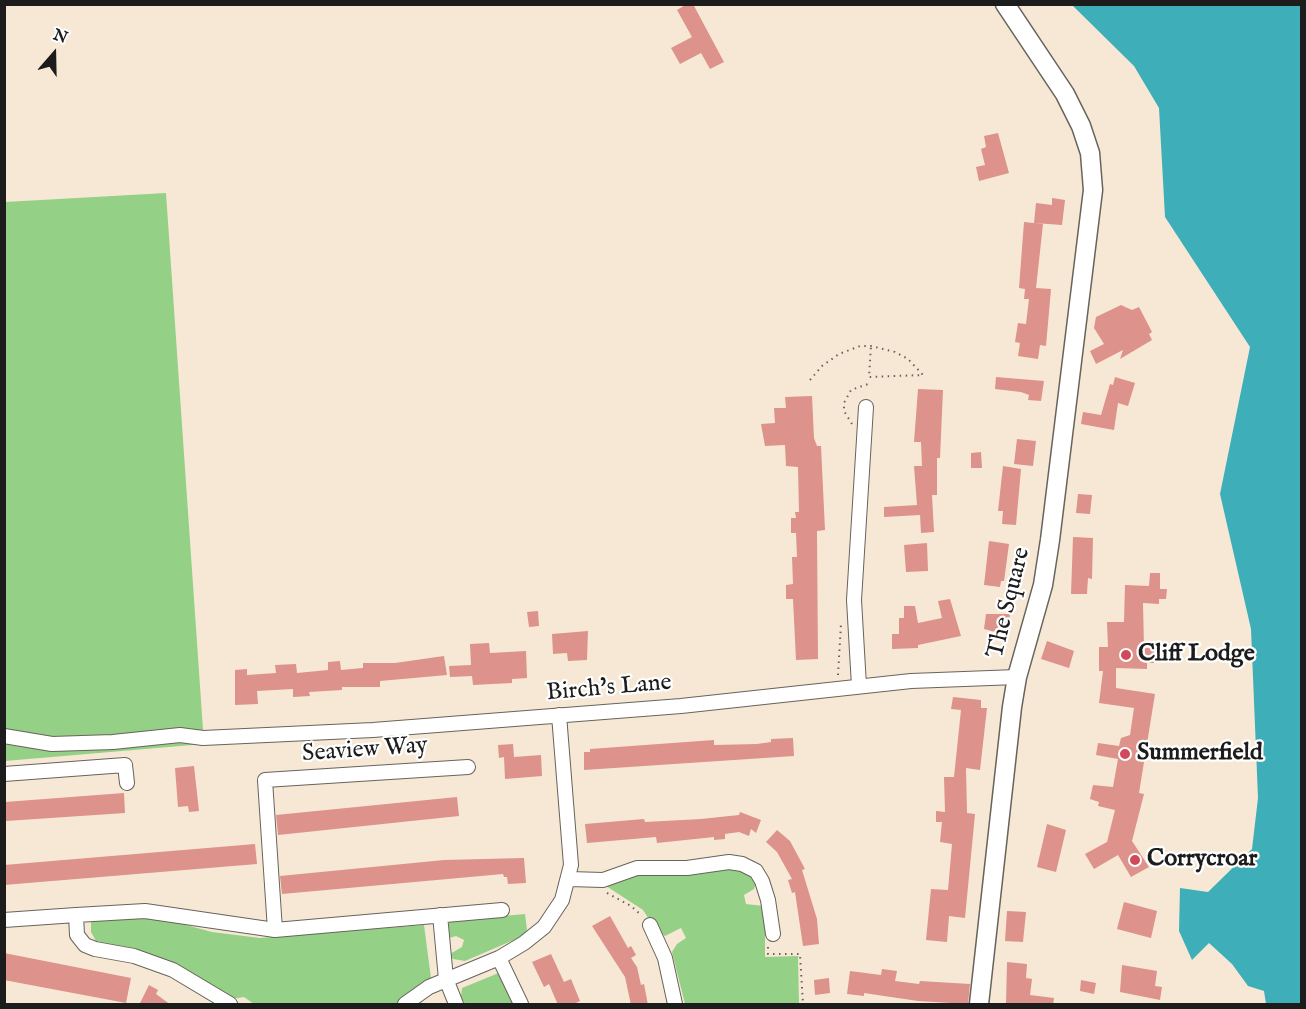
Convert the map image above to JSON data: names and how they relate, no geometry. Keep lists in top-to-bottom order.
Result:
{
  "streets": {
    "main road": ["The Square"],
    "street": ["Birch's Lane", "Seaview Way"]
  },
  "crossings": [
    ["The Square", "Birch's Lane"]
  ],
  "places": ["Cliff Lodge", "Summerfield", "Corrycroar"],
  "north": "top"
}
